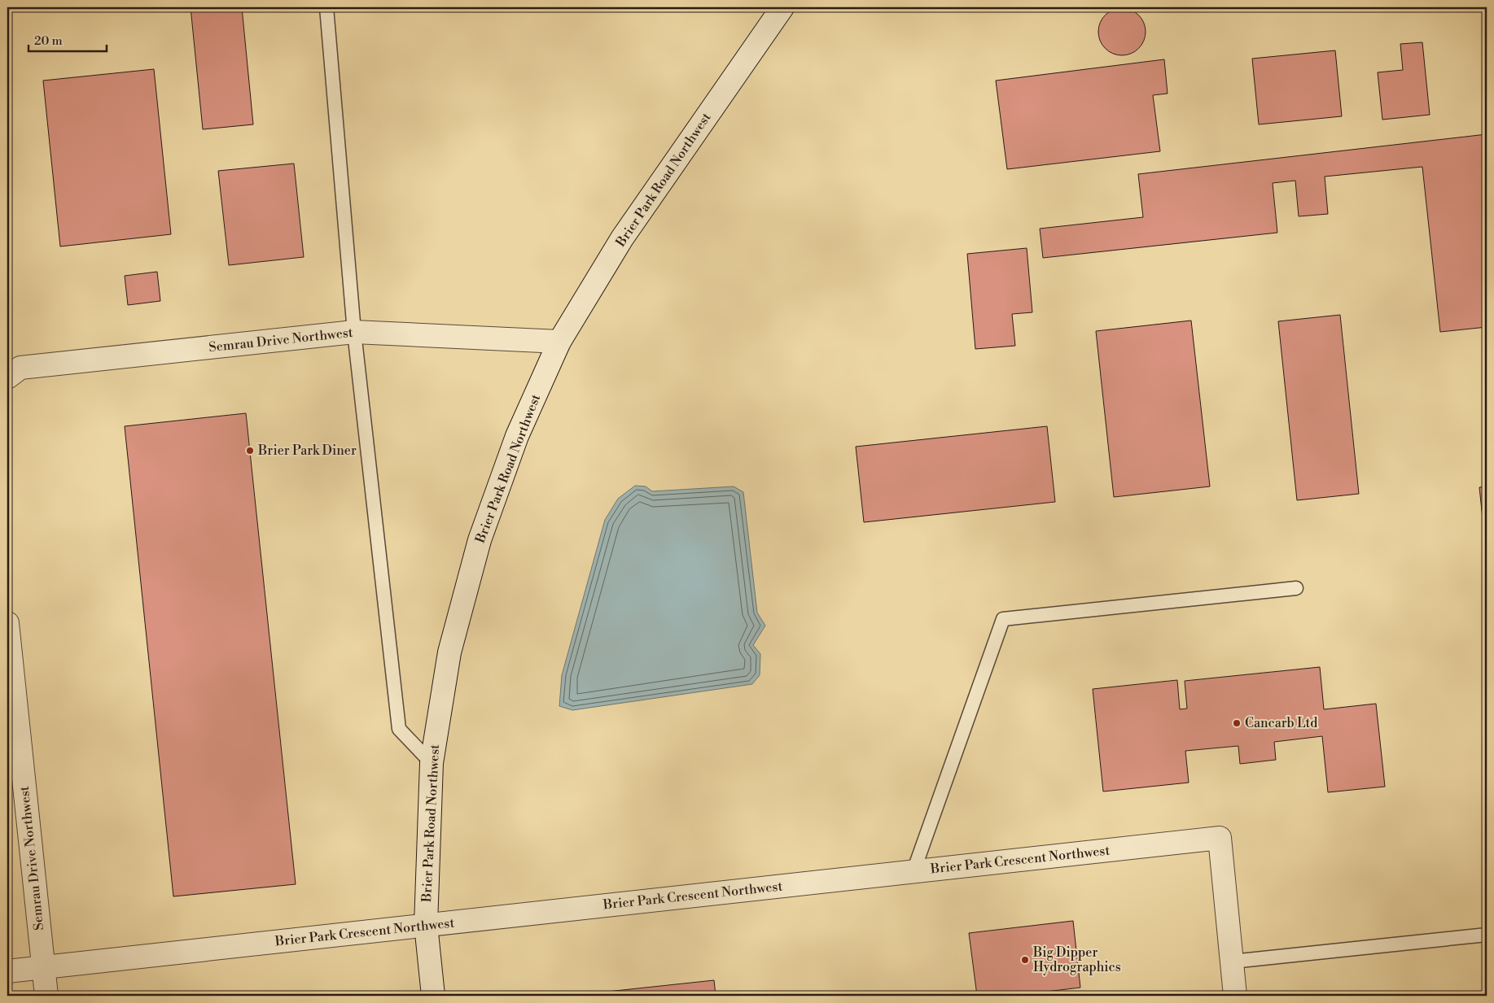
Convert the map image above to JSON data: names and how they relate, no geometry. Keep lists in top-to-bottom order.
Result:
{
  "streets": {
    "street": ["Brier Park Road Northwest", "Semrau Drive Northwest", "Brier Park Crescent Northwest"]
  },
  "crossings": [
    ["Brier Park Road Northwest", "Semrau Drive Northwest"],
    ["Brier Park Road Northwest", "Brier Park Crescent Northwest"],
    ["Semrau Drive Northwest", "Brier Park Crescent Northwest"]
  ],
  "places": ["Brier Park Diner", "Cancarb Ltd", "Big Dipper Hydrographics"],
  "scale_bar": "20 m"
}
